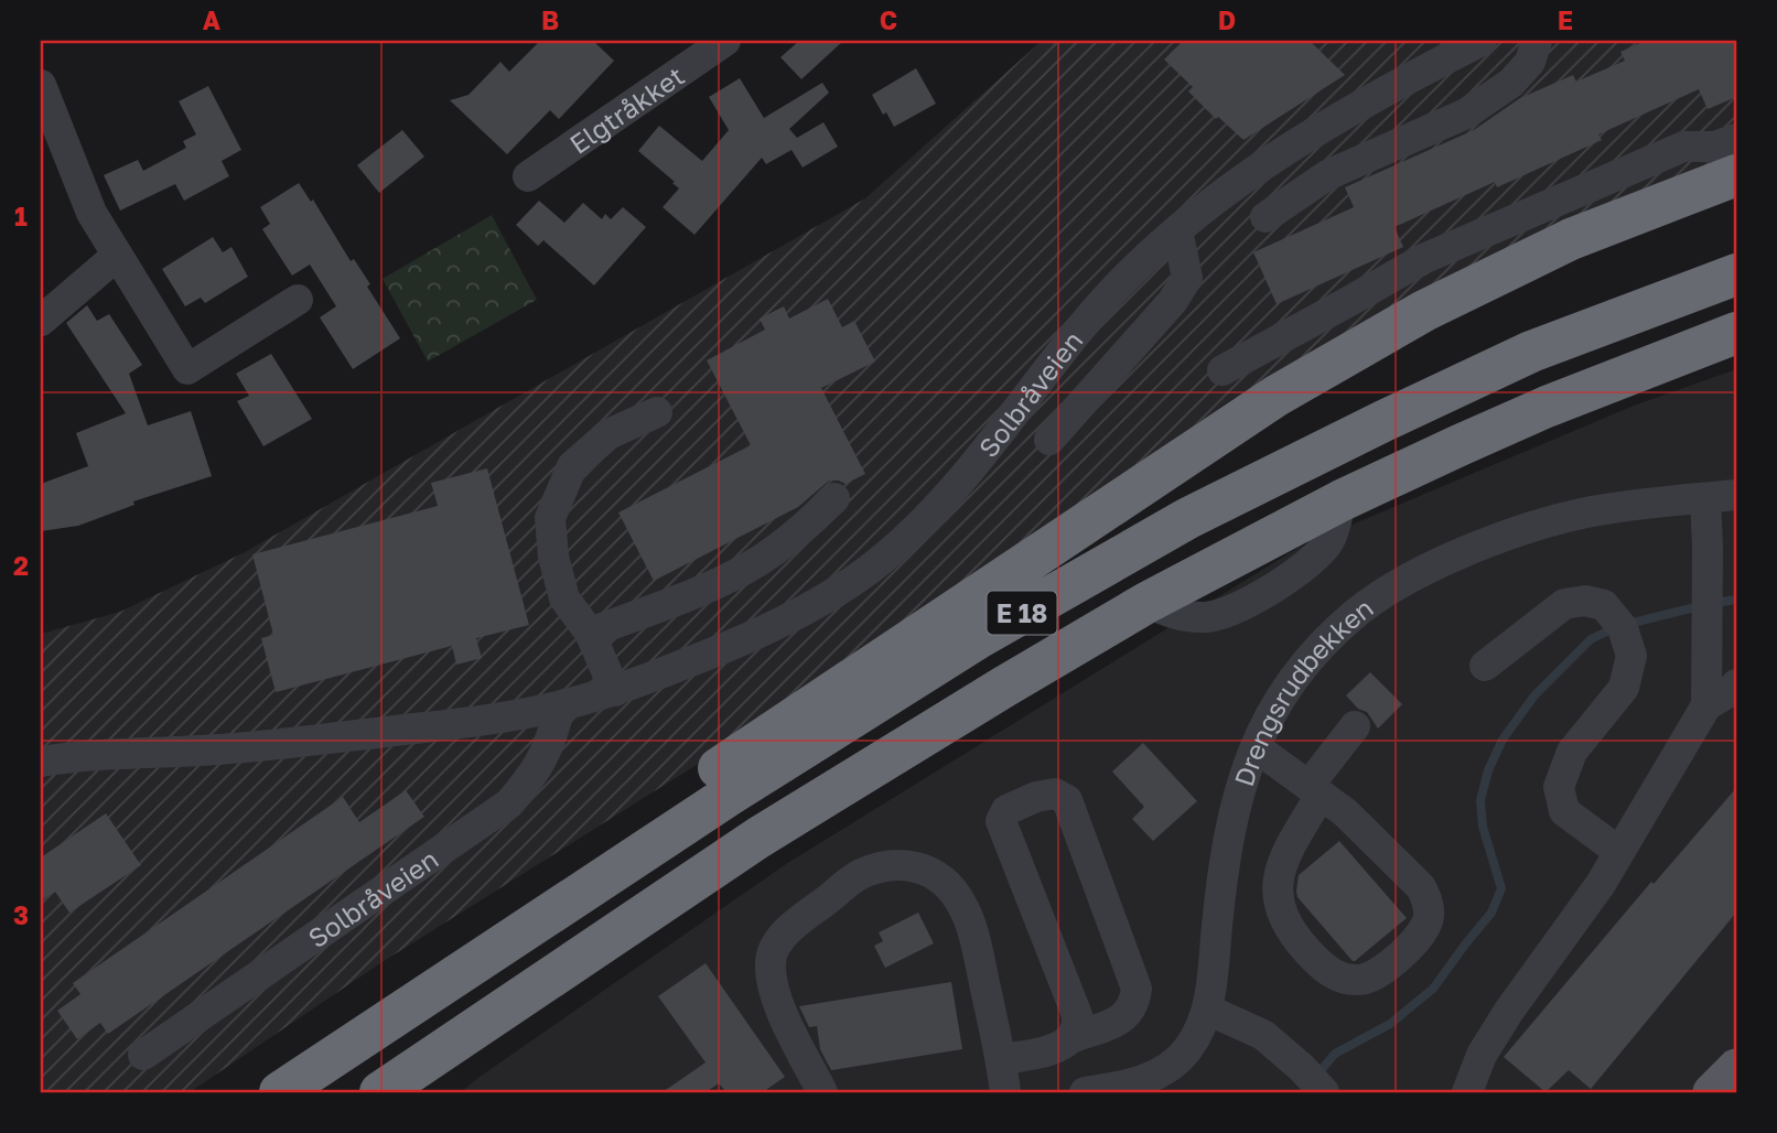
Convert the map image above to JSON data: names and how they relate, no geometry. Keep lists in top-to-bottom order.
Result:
{
  "streets": {
    "highway": ["E 18"],
    "street": ["Elgtråkket", "Solbråveien", "Drengsrudbekken"]
  },
  "grid": {
    "columns": [
      "A",
      "B",
      "C",
      "D",
      "E"
    ],
    "rows": ["1", "2", "3"]
  }
}
